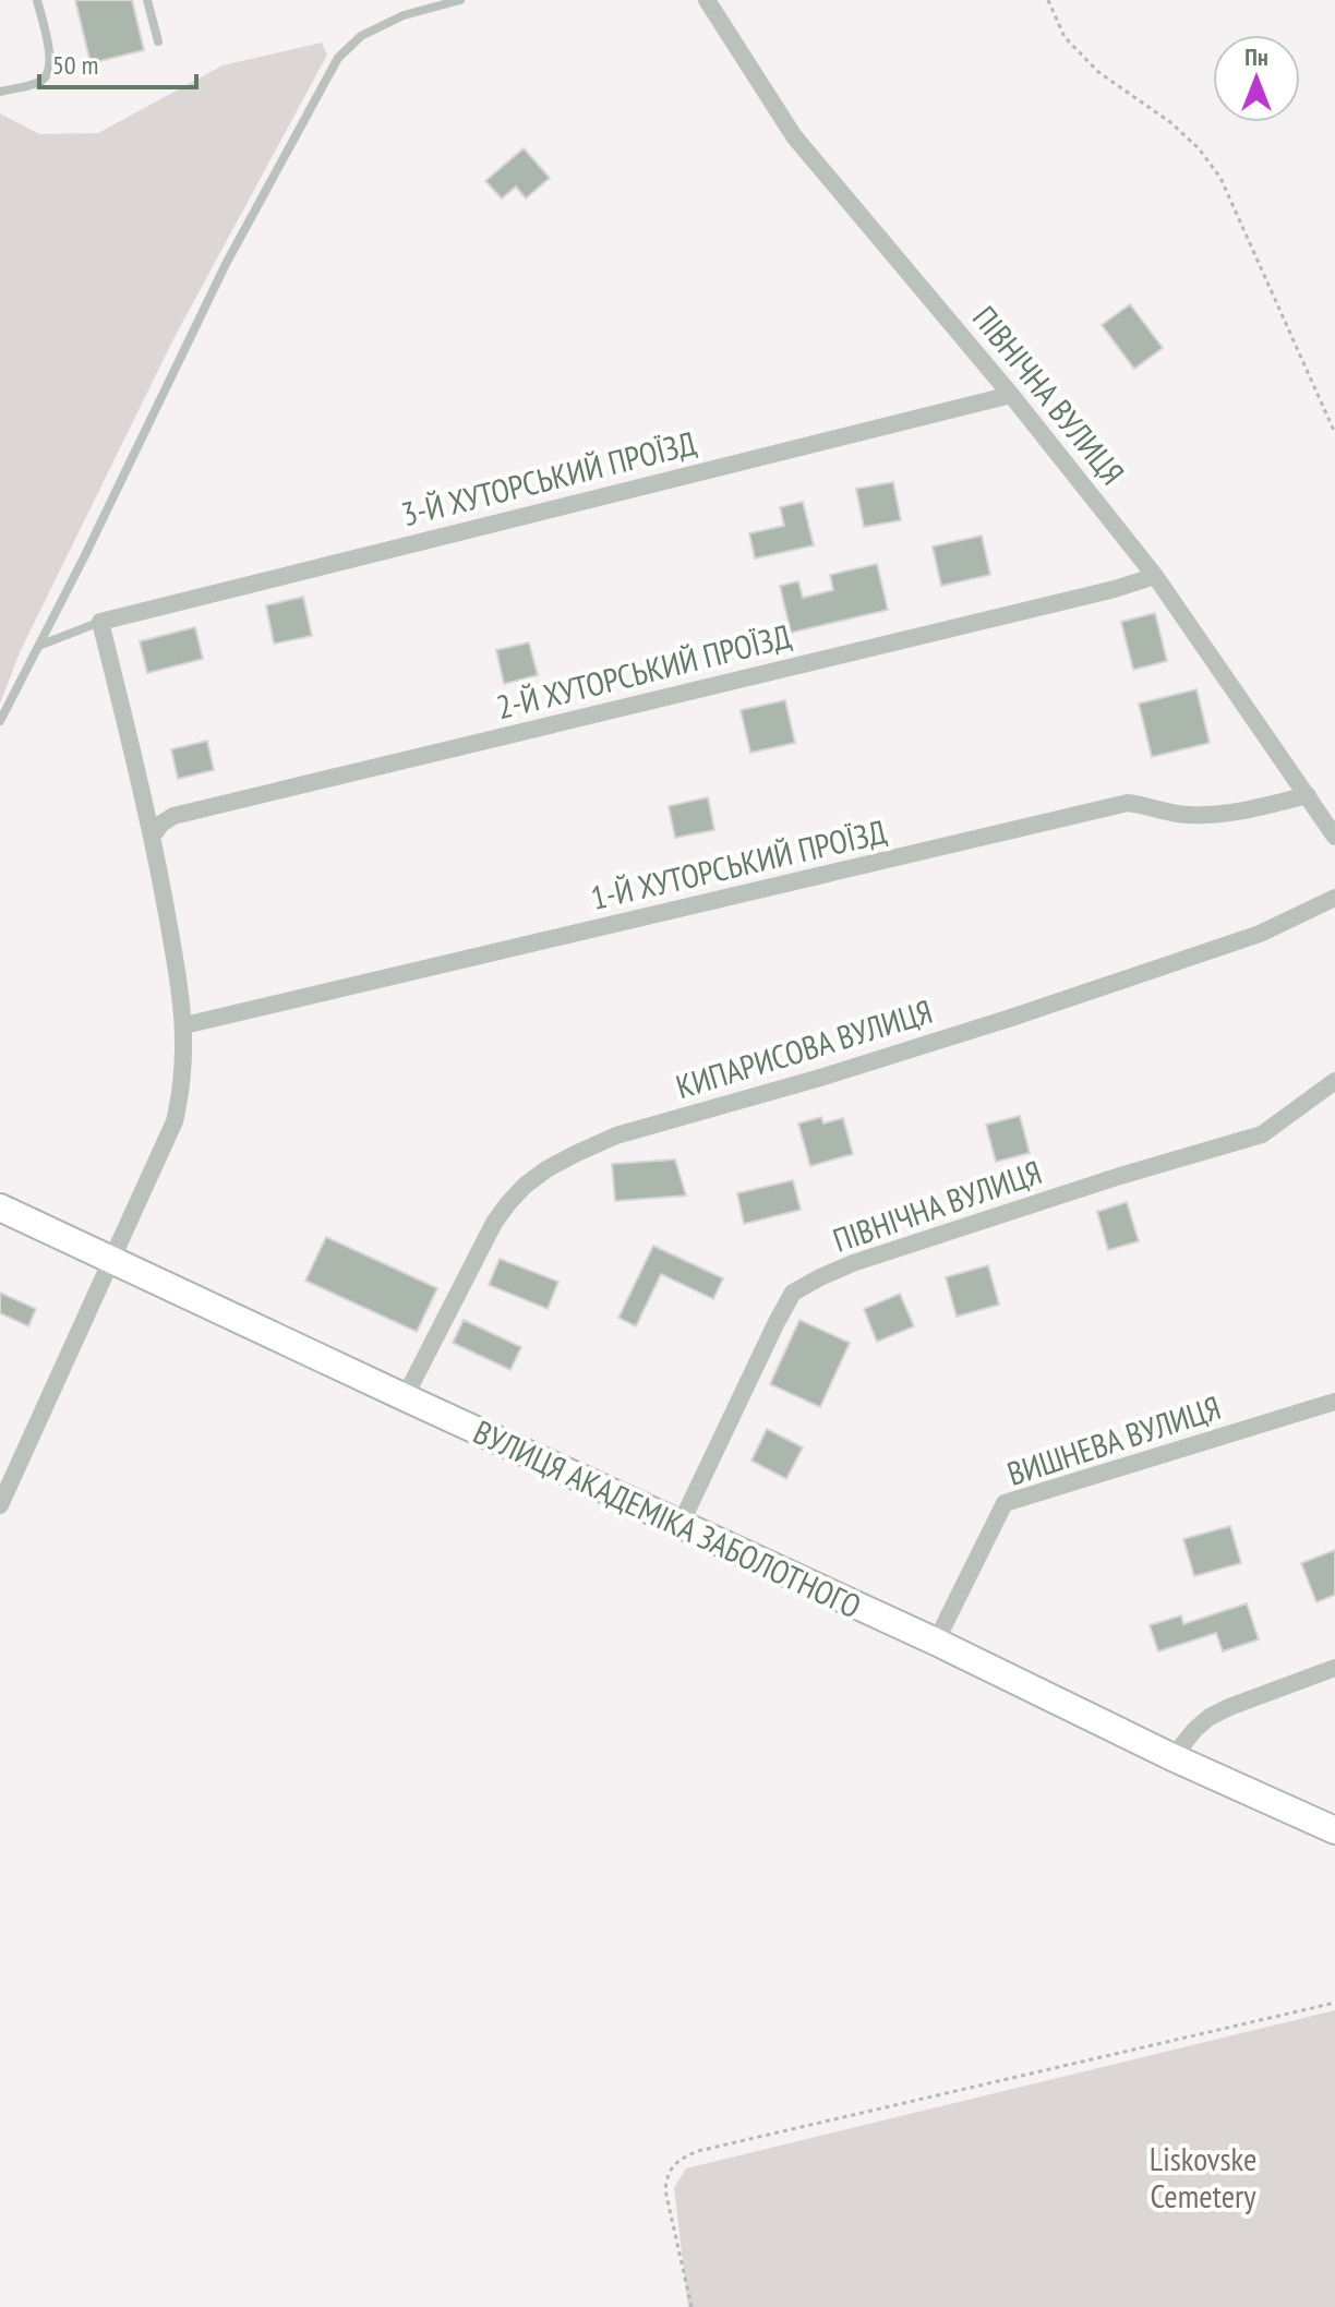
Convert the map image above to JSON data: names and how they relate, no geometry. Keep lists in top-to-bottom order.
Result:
{
  "streets": {
    "main road": ["ВУЛИЦЯ АКАДЕМІКА ЗАБОЛОТНОГО"],
    "street": [
      "ПІВНІЧНА ВУЛИЦЯ",
      "3-Й ХУТОРСЬКИЙ ПРОЇЗД",
      "2-Й ХУТОРСЬКИЙ ПРОЇЗД",
      "1-Й ХУТОРСЬКИЙ ПРОЇЗД",
      "КИПАРИСОВА ВУЛИЦЯ",
      "ВИШНЕВА ВУЛИЦЯ"
    ]
  },
  "crossings": [
    ["ПІВНІЧНА ВУЛИЦЯ", "3-Й ХУТОРСЬКИЙ ПРОЇЗД"],
    ["ПІВНІЧНА ВУЛИЦЯ", "2-Й ХУТОРСЬКИЙ ПРОЇЗД"],
    ["ПІВНІЧНА ВУЛИЦЯ", "1-Й ХУТОРСЬКИЙ ПРОЇЗД"],
    ["ПІВНІЧНА ВУЛИЦЯ", "ВУЛИЦЯ АКАДЕМІКА ЗАБОЛОТНОГО"],
    ["КИПАРИСОВА ВУЛИЦЯ", "ВУЛИЦЯ АКАДЕМІКА ЗАБОЛОТНОГО"],
    ["ВИШНЕВА ВУЛИЦЯ", "ВУЛИЦЯ АКАДЕМІКА ЗАБОЛОТНОГО"]
  ],
  "parks": ["Liskovske Cemetery"],
  "scale_bar": "50 m",
  "north": "top"
}
